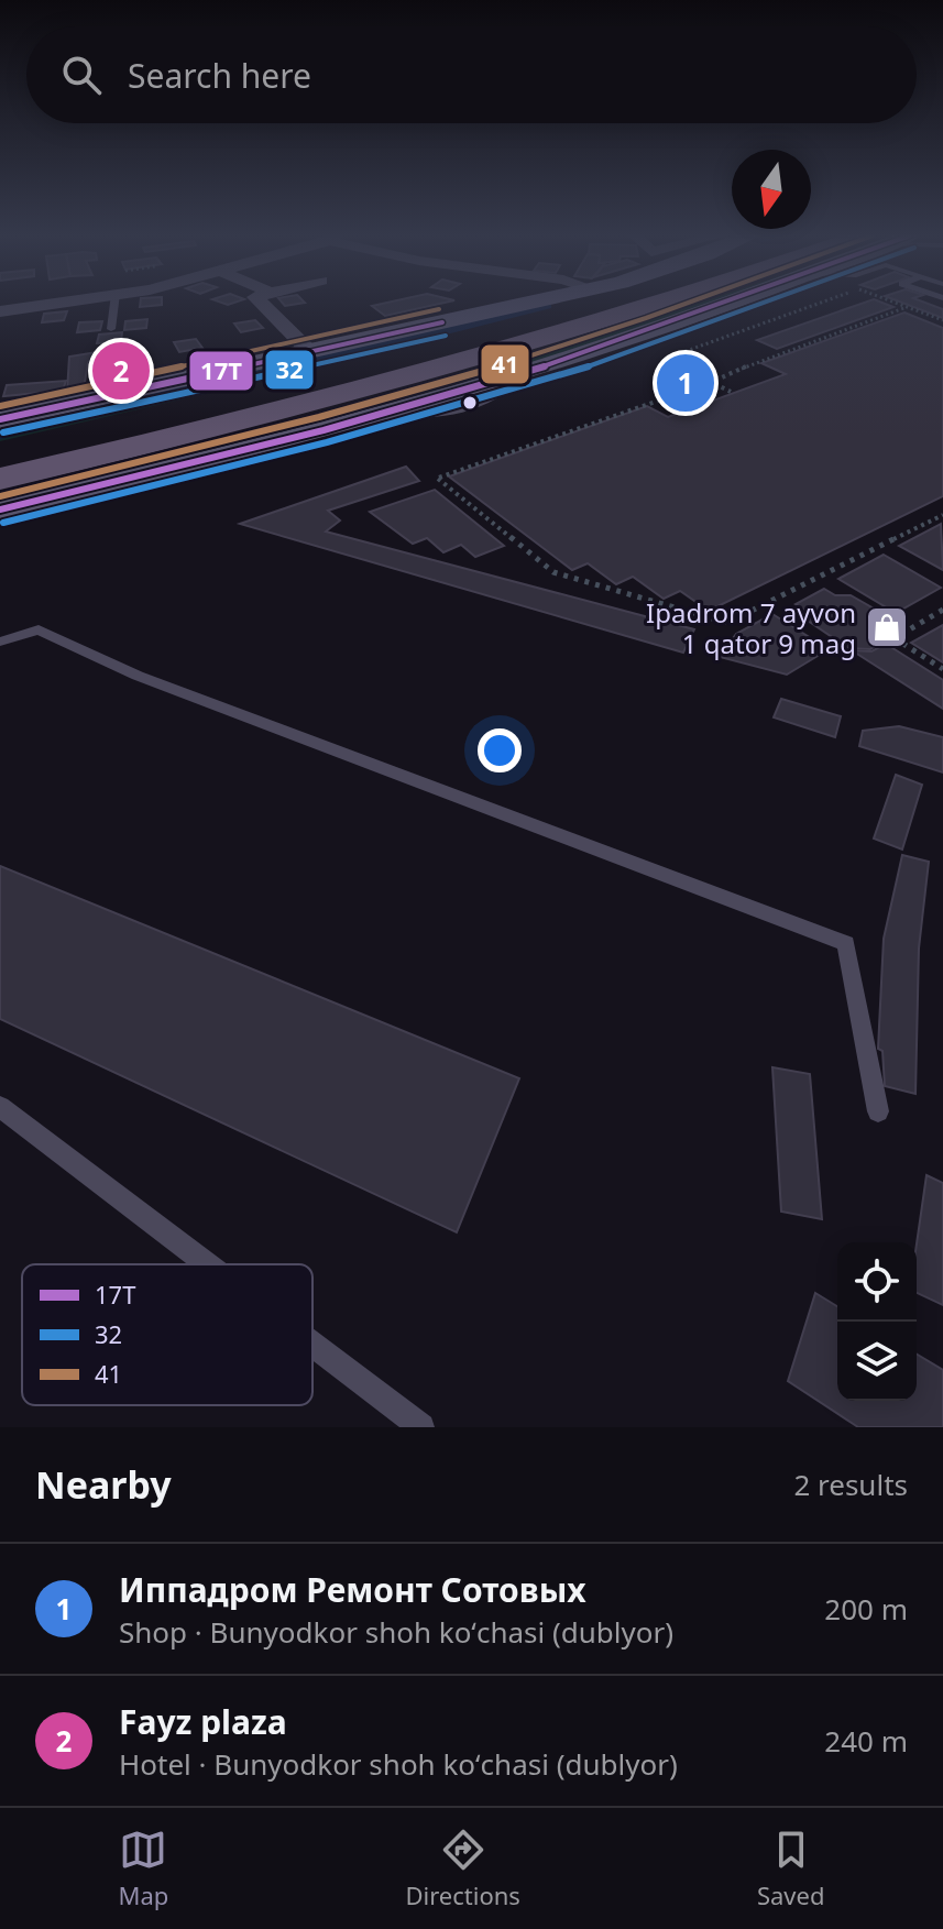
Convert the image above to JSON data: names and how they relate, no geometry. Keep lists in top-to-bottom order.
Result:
{
  "places": {
    "shop": ["Ipadrom 7 ayvon 1 qator 9 mag"]
  },
  "lines": ["transit line 17T", "transit line 32", "transit line 41"],
  "legend": ["17T", "32", "41"],
  "north": "bottom",
  "page": {
    "search": "Search here",
    "pins": ["2", "1"],
    "heading": ["Nearby", "2 results"],
    "list": [
      {
        "mark": "1",
        "name": "Иппадром Ремонт Сотовых",
        "note": "Shop · Bunyodkor shoh koʻchasi (dublyor)",
        "value": "200 m"
      },
      {
        "mark": "2",
        "name": "Fayz plaza",
        "note": "Hotel · Bunyodkor shoh koʻchasi (dublyor)",
        "value": "240 m"
      }
    ],
    "nav": ["Map", "Directions", "Saved"]
  }
}
